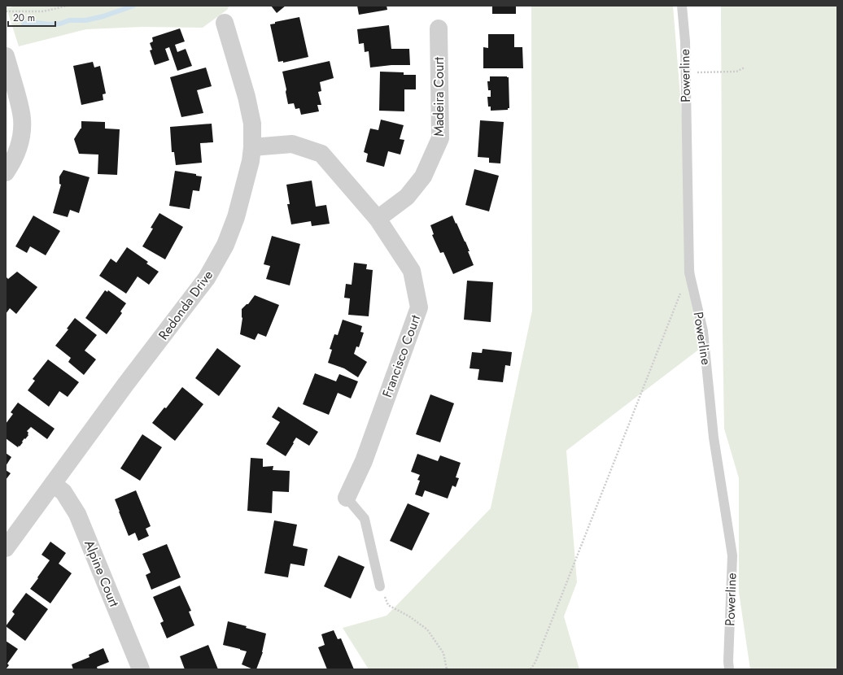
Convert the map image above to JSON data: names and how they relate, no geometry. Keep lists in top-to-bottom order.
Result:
{
  "streets": {
    "street": [
      "Madeira Court",
      "Redonda Drive",
      "Francisco Court",
      "Alpine Court"
    ],
    "lane": ["Powerline"]
  },
  "crossings": [
    ["Madeira Court", "Francisco Court"],
    ["Redonda Drive", "Francisco Court"],
    ["Redonda Drive", "Alpine Court"]
  ],
  "scale_bar": "20 m"
}
